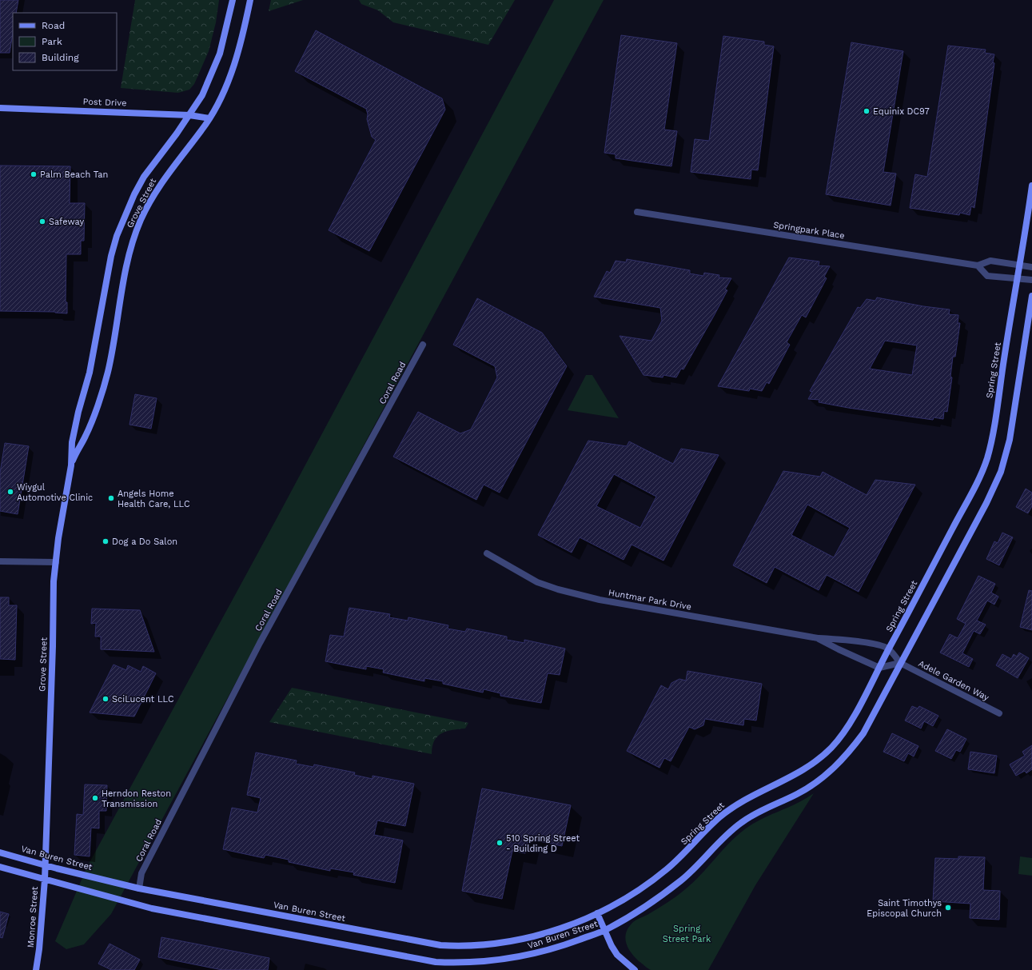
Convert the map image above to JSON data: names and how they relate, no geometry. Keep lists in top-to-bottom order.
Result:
{
  "streets": {
    "main road": [
      "Post Drive",
      "Grove Street",
      "Spring Street",
      "Van Buren Street",
      "Monroe Street"
    ],
    "street": [
      "Springpark Place",
      "Coral Road",
      "Huntmar Park Drive",
      "Adele Garden Way"
    ]
  },
  "crossings": [
    ["Post Drive", "Grove Street"],
    ["Grove Street", "Van Buren Street"],
    ["Grove Street", "Monroe Street"],
    ["Springpark Place", "Spring Street"],
    ["Spring Street", "Huntmar Park Drive"],
    ["Spring Street", "Van Buren Street"],
    ["Coral Road", "Van Buren Street"],
    ["Van Buren Street", "Monroe Street"]
  ],
  "parks": ["Spring Street Park"],
  "places": [
    "Equinix DC97",
    "Palm Beach Tan",
    "Safeway",
    "Wiygul Automotive Clinic",
    "Angels Home Health Care, LLC",
    "Dog a Do Salon",
    "SciLucent LLC",
    "Herndon Reston Transmission",
    "510 Spring Street - Building D",
    "Saint Timothys Episcopal Church"
  ],
  "legend": ["Road", "Park", "Building"]
}
